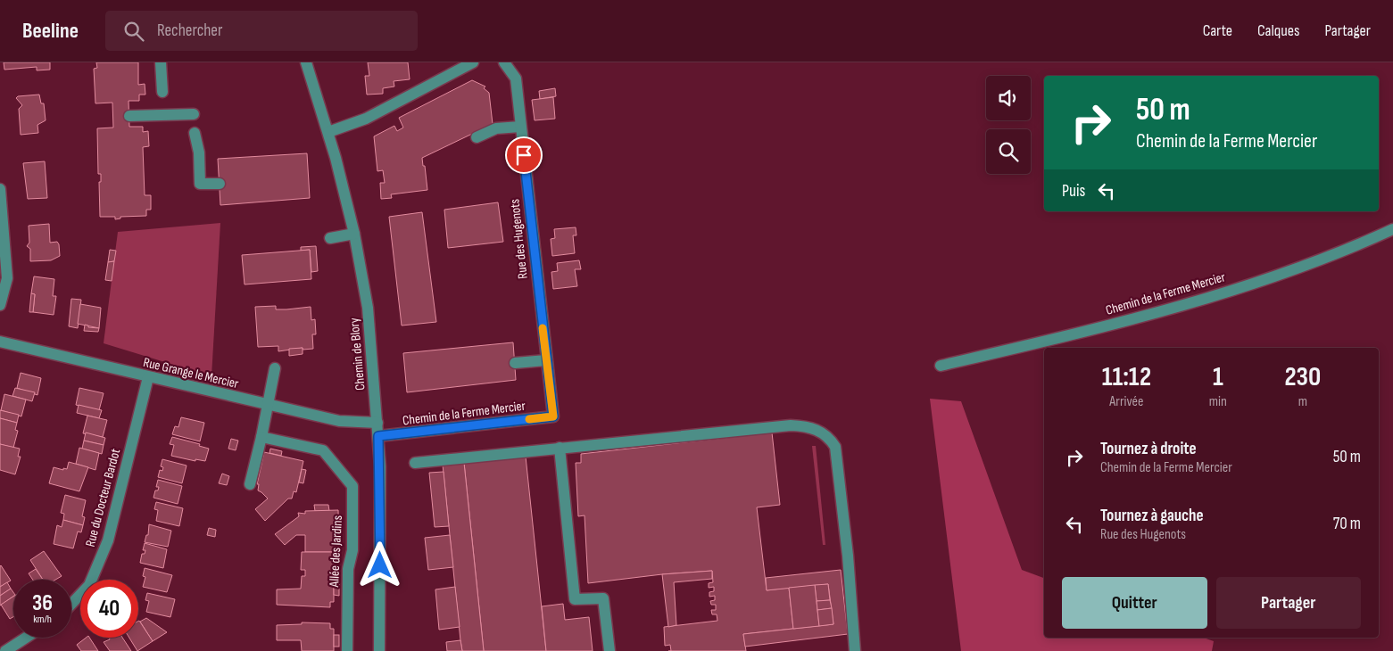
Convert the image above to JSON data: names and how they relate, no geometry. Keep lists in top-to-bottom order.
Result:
{
  "streets": {
    "street": [
      "Rue des Hugenots",
      "Chemin de la Ferme Mercier",
      "Chemin de Blory",
      "Rue Grange le Mercier",
      "Rue du Docteur Bardot",
      "Allée des Jardins"
    ]
  },
  "crossings": [
    ["Rue des Hugenots", "Chemin de la Ferme Mercier"],
    ["Chemin de la Ferme Mercier", "Chemin de Blory"],
    ["Chemin de Blory", "Rue Grange le Mercier"],
    ["Rue Grange le Mercier", "Rue du Docteur Bardot"]
  ],
  "page": {
    "header": "Beeline",
    "search": "Rechercher",
    "nav": ["Carte", "Calques", "Partager"],
    "turn": ["50 m", "Chemin de la Ferme Mercier"],
    "then": "Puis",
    "eta": [
      "11:12",
      "Arrivée",
      "1",
      "min",
      "230",
      "m"
    ],
    "list": [
      {
        "name": "Tournez à droite",
        "note": "Chemin de la Ferme Mercier",
        "value": "50 m"
      },
      {
        "name": "Tournez à gauche",
        "note": "Rue des Hugenots",
        "value": "70 m"
      }
    ],
    "buttons": ["Quitter", "Partager"],
    "speed": "36 km/h",
    "limit": "40"
  }
}
